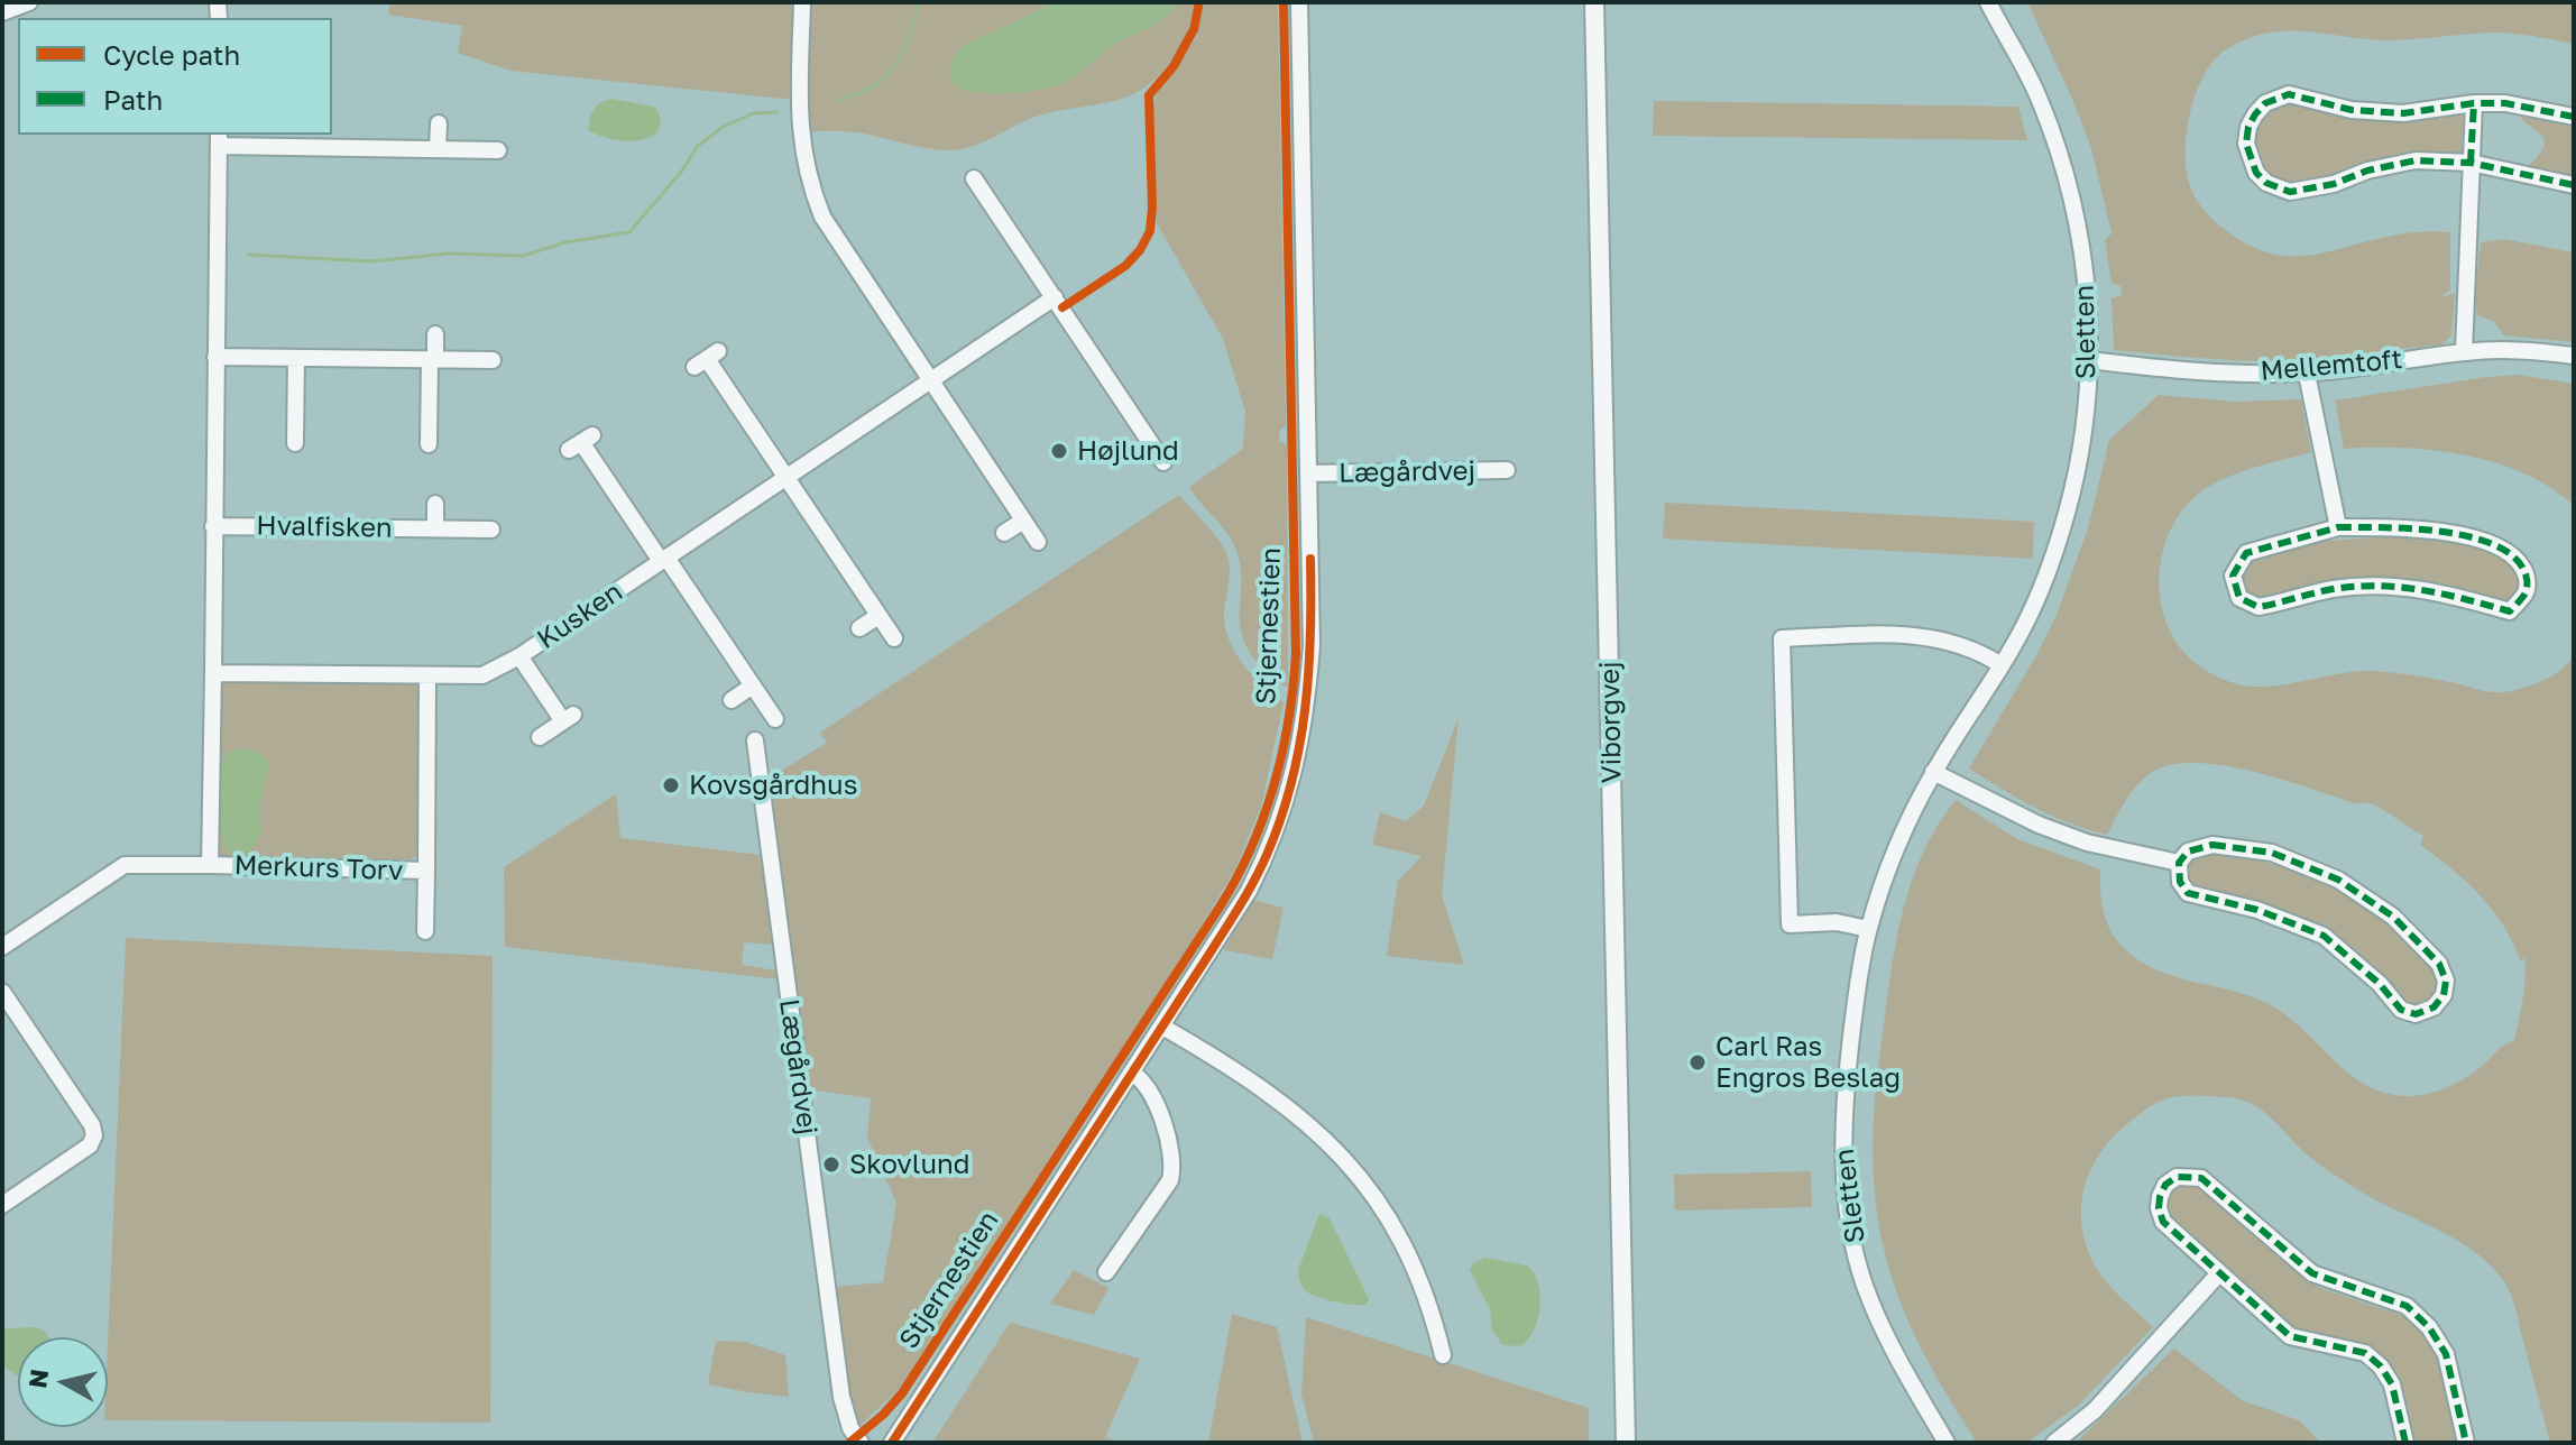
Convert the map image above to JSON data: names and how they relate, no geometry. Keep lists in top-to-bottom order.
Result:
{
  "streets": {
    "main road": ["Viborgvej"],
    "street": [
      "Sletten",
      "Mellemtoft",
      "Lægårdvej",
      "Hvalfisken",
      "Kusken",
      "Merkurs Torv"
    ],
    "cycle path": ["Stjernestien"]
  },
  "crossings": [
    ["Sletten", "Mellemtoft"]
  ],
  "places": [
    "Højlund",
    "Kovsgårdhus",
    "Carl Ras Engros Beslag",
    "Skovlund"
  ],
  "legend": ["Cycle path", "Path"],
  "north": "left"
}
